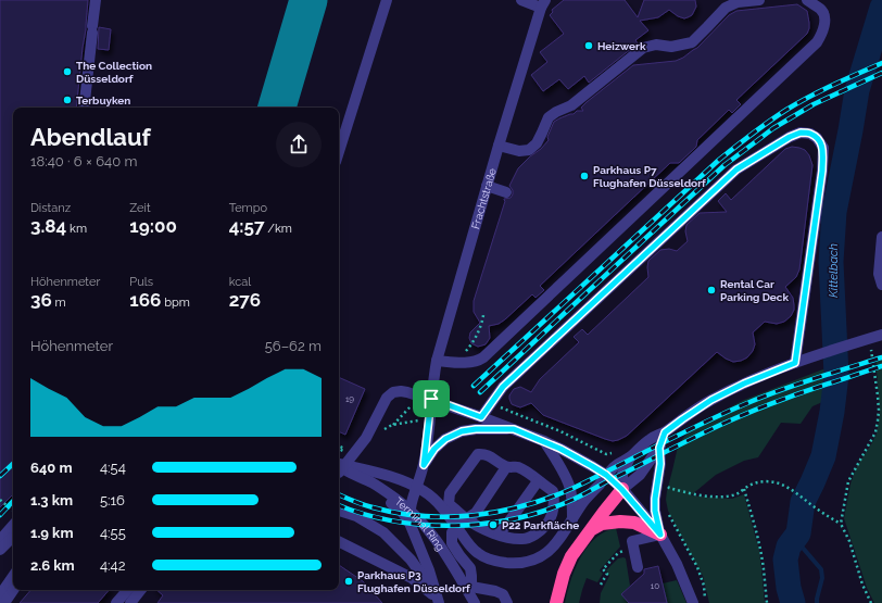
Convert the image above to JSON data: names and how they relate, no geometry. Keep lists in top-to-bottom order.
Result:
{
  "streets": {
    "street": ["Frachtstraße", "Terminal Ring"]
  },
  "water": ["Kittelbach"],
  "places": [
    "Heizwerk",
    "The Collection Düsseldorf",
    "Terbuyken",
    "Parkhaus P7 Flughafen Düsseldorf",
    "Rental Car Parking Deck",
    "P22 Parkfläche",
    "Parkhaus P3 Flughafen Düsseldorf"
  ],
  "house_numbers": ["19", "10"],
  "page": {
    "heading": ["Abendlauf", "18:40 · 6 × 640 m"],
    "stats": [
      ["Distanz", "3.84 km"],
      ["Zeit", "19:00"],
      ["Tempo", "4:57 /km"],
      ["Höhenmeter", "36 m"],
      ["Puls", "166 bpm"],
      ["kcal", "276"]
    ],
    "chart": ["Höhenmeter", "56–62 m"],
    "list": [
      {
        "name": "640 m",
        "note": "4:54"
      },
      {
        "name": "1.3 km",
        "note": "5:16"
      },
      {
        "name": "1.9 km",
        "note": "4:55"
      },
      {
        "name": "2.6 km",
        "note": "4:42"
      }
    ]
  }
}
